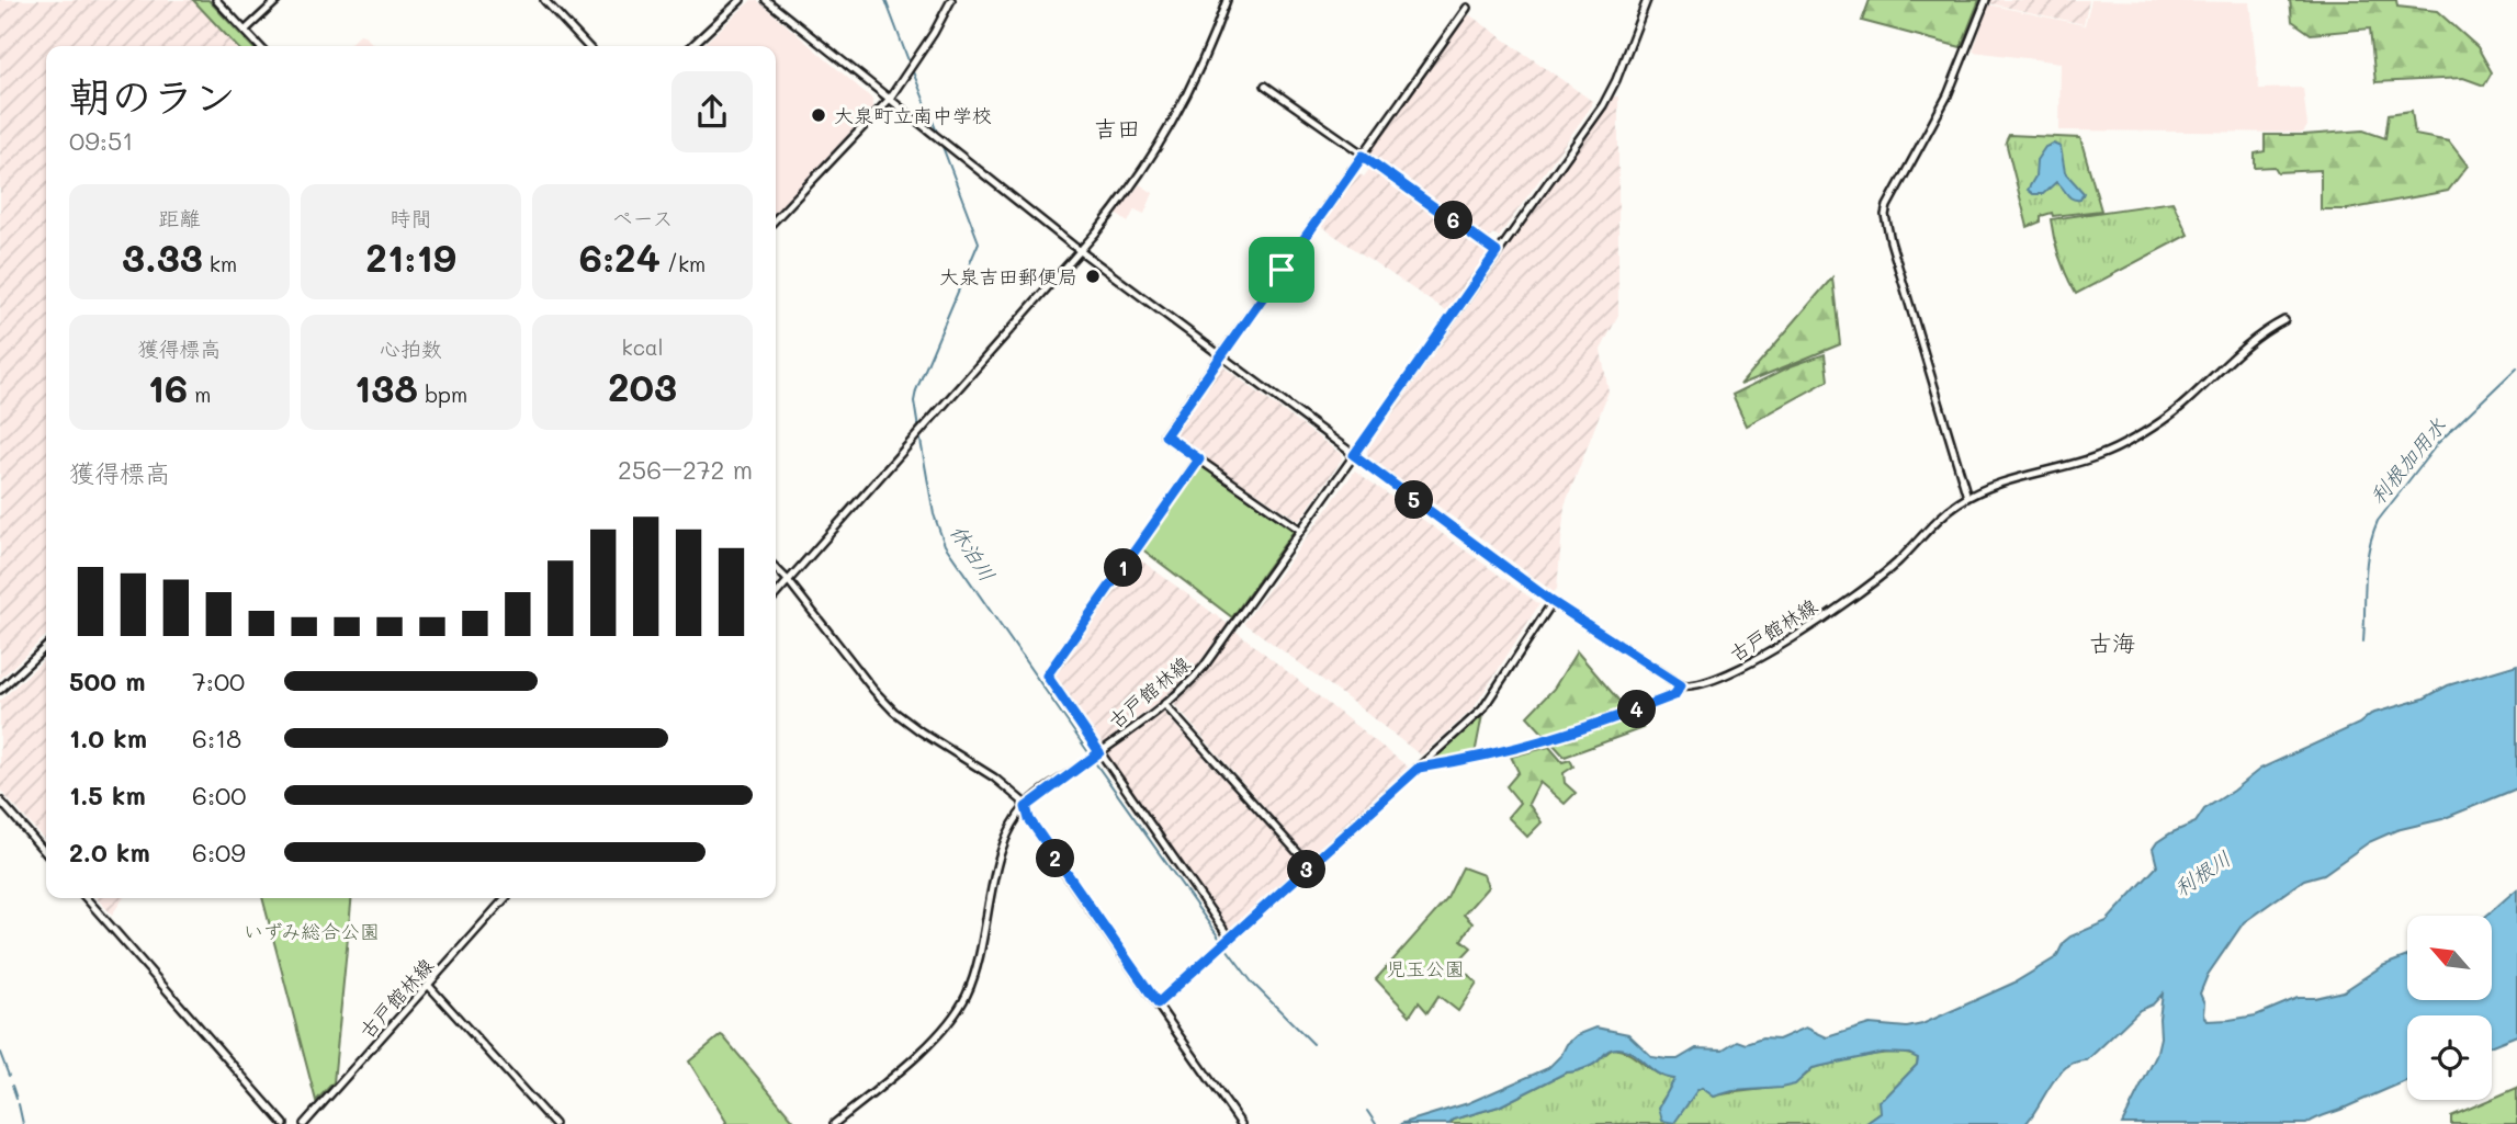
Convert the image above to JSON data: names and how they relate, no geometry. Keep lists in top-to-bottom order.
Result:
{
  "streets": {
    "street": ["古戸館林線"]
  },
  "districts": ["吉田", "古海"],
  "water": ["利根加用水", "休泊川", "利根川"],
  "parks": ["いずみ総合公園", "児玉公園"],
  "places": ["大泉町立南中学校", "大泉吉田郵便局"],
  "north": "top left",
  "page": {
    "heading": ["朝のラン", "09:51"],
    "stats": [
      ["距離", "3.33 km"],
      ["時間", "21:19"],
      ["ペース", "6:24 /km"],
      ["獲得標高", "16 m"],
      ["心拍数", "138 bpm"],
      ["kcal", "203"]
    ],
    "pins": [
      "6",
      "5",
      "1",
      "4",
      "2",
      "3"
    ],
    "chart": ["獲得標高", "256–272 m"],
    "list": [
      {
        "name": "500 m",
        "note": "7:00"
      },
      {
        "name": "1.0 km",
        "note": "6:18"
      },
      {
        "name": "1.5 km",
        "note": "6:00"
      },
      {
        "name": "2.0 km",
        "note": "6:09"
      }
    ]
  }
}
